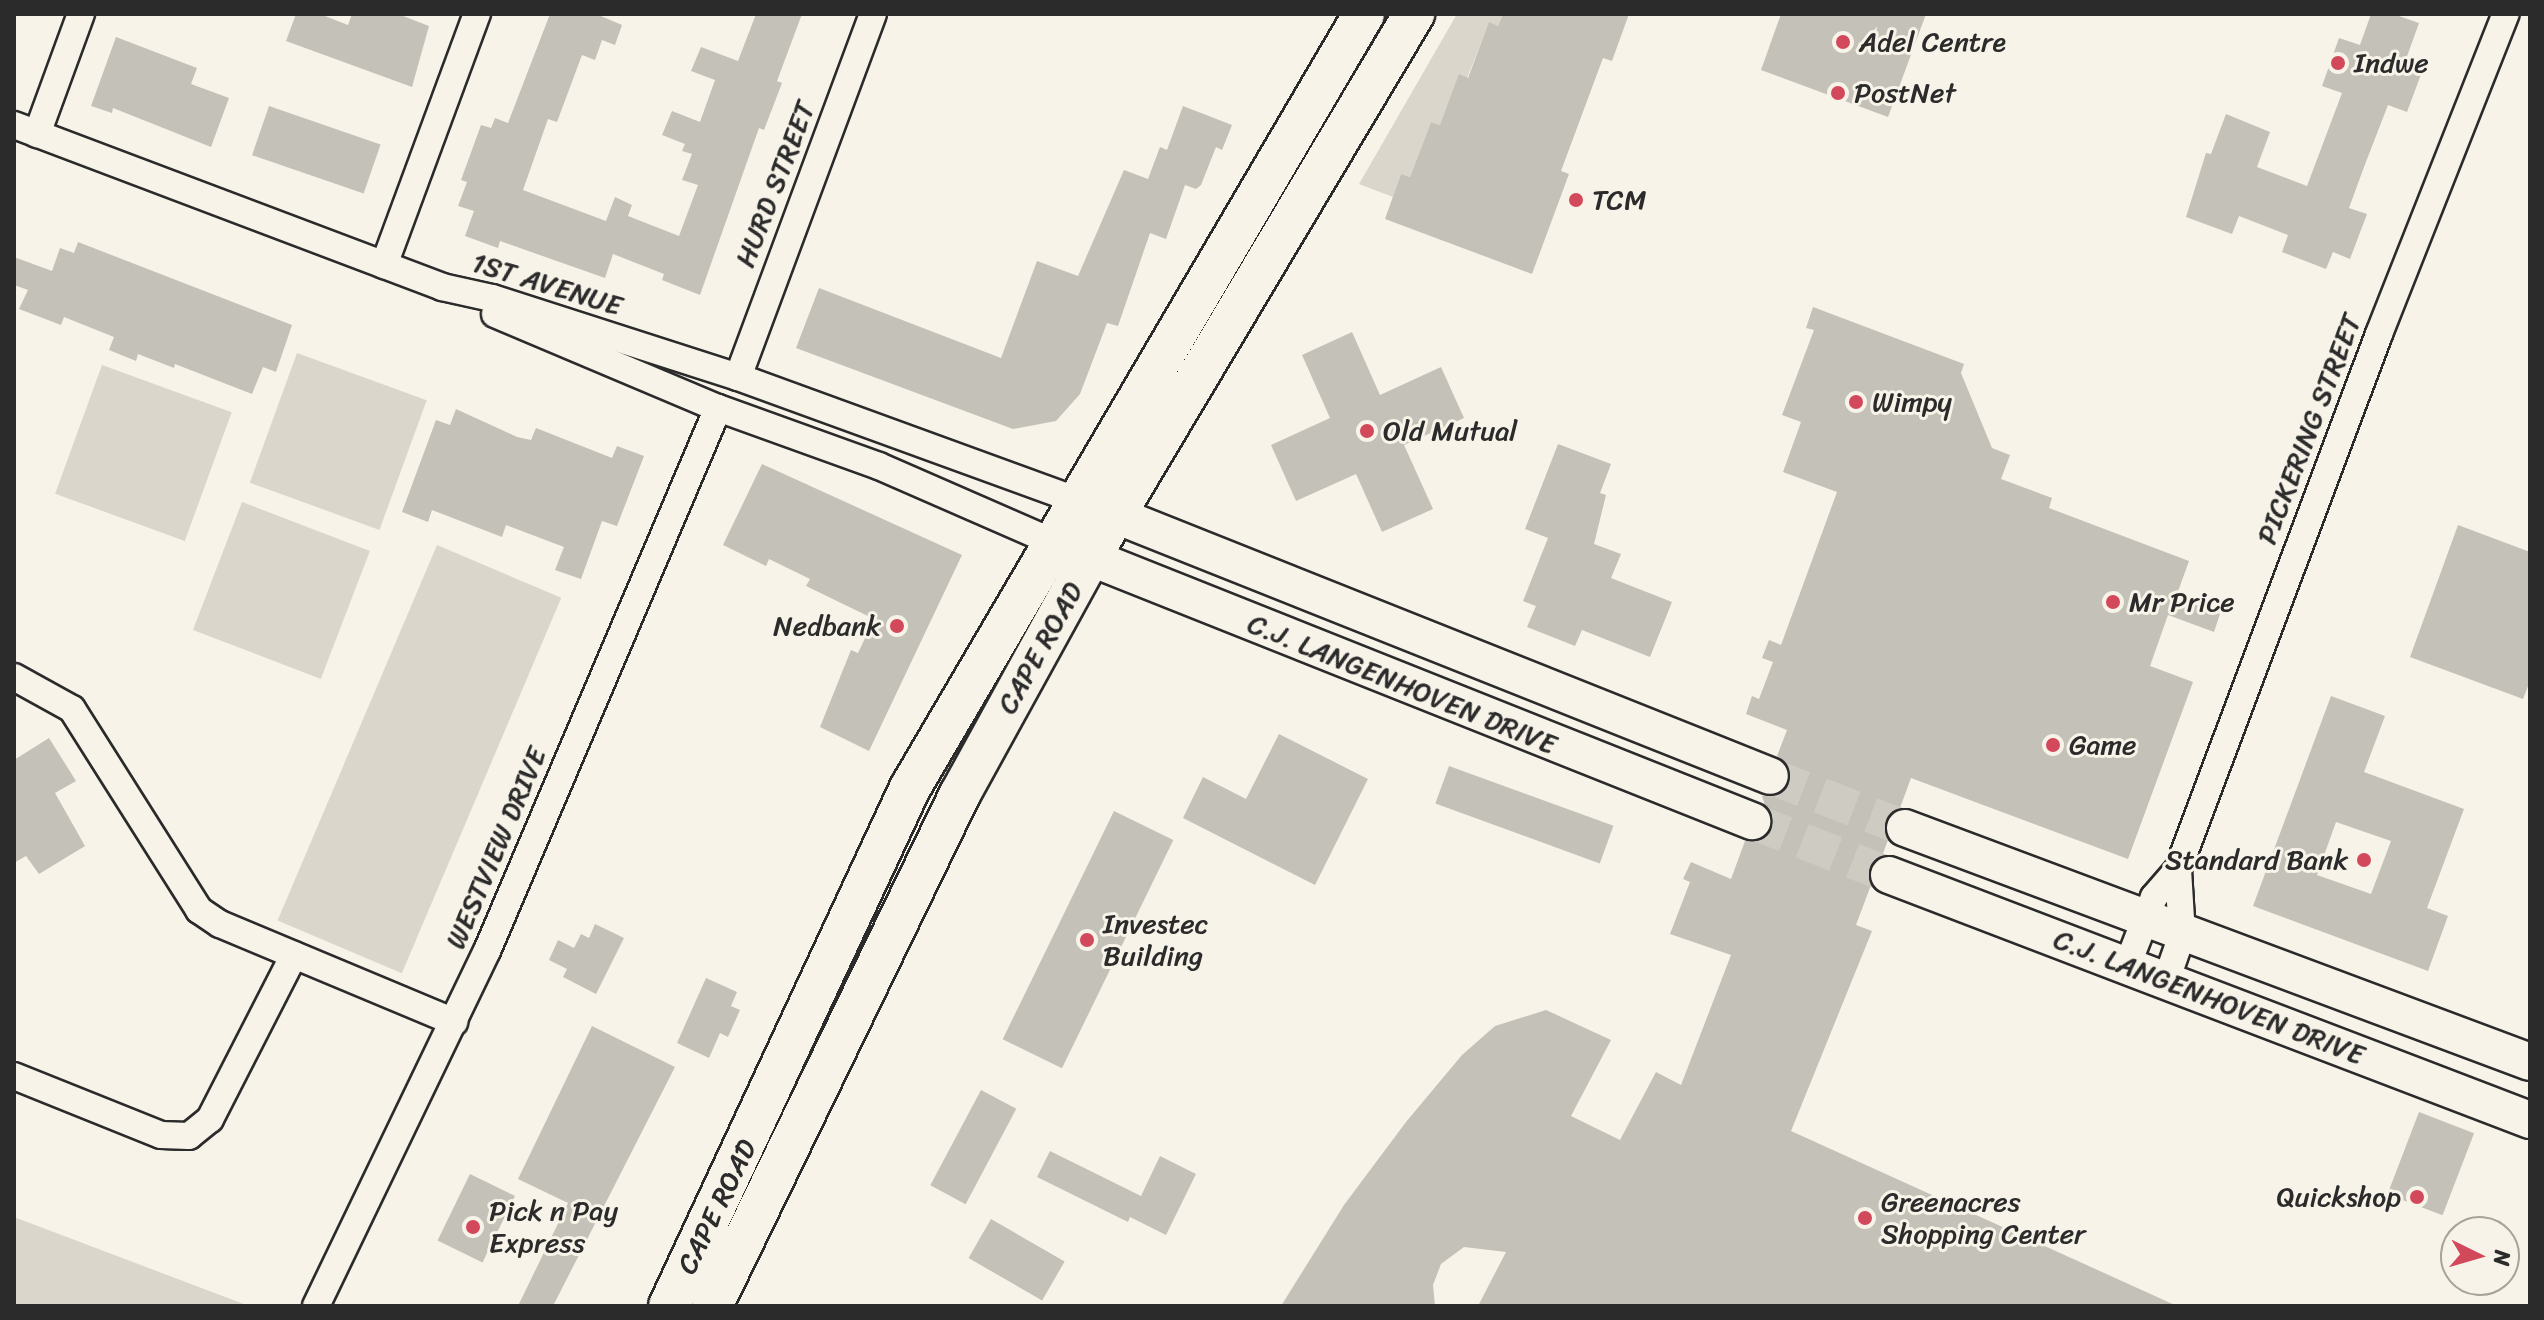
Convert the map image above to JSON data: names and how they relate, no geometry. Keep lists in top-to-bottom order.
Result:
{
  "streets": {
    "main road": ["CAPE ROAD", "C.J. LANGENHOVEN DRIVE"],
    "street": [
      "HURD STREET",
      "1ST AVENUE",
      "PICKERING STREET",
      "WESTVIEW DRIVE"
    ]
  },
  "crossings": [
    ["HURD STREET", "1ST AVENUE"],
    ["1ST AVENUE", "CAPE ROAD"],
    ["1ST AVENUE", "C.J. LANGENHOVEN DRIVE"],
    ["1ST AVENUE", "WESTVIEW DRIVE"],
    ["PICKERING STREET", "C.J. LANGENHOVEN DRIVE"],
    ["CAPE ROAD", "C.J. LANGENHOVEN DRIVE"]
  ],
  "places": [
    "Adel Centre",
    "Indwe",
    "PostNet",
    "TCM",
    "Wimpy",
    "Old Mutual",
    "Mr Price",
    "Nedbank",
    "Game",
    "Standard Bank",
    "Investec Building",
    "Quickshop",
    "Greenacres Shopping Center",
    "Pick n Pay Express"
  ],
  "north": "right"
}
